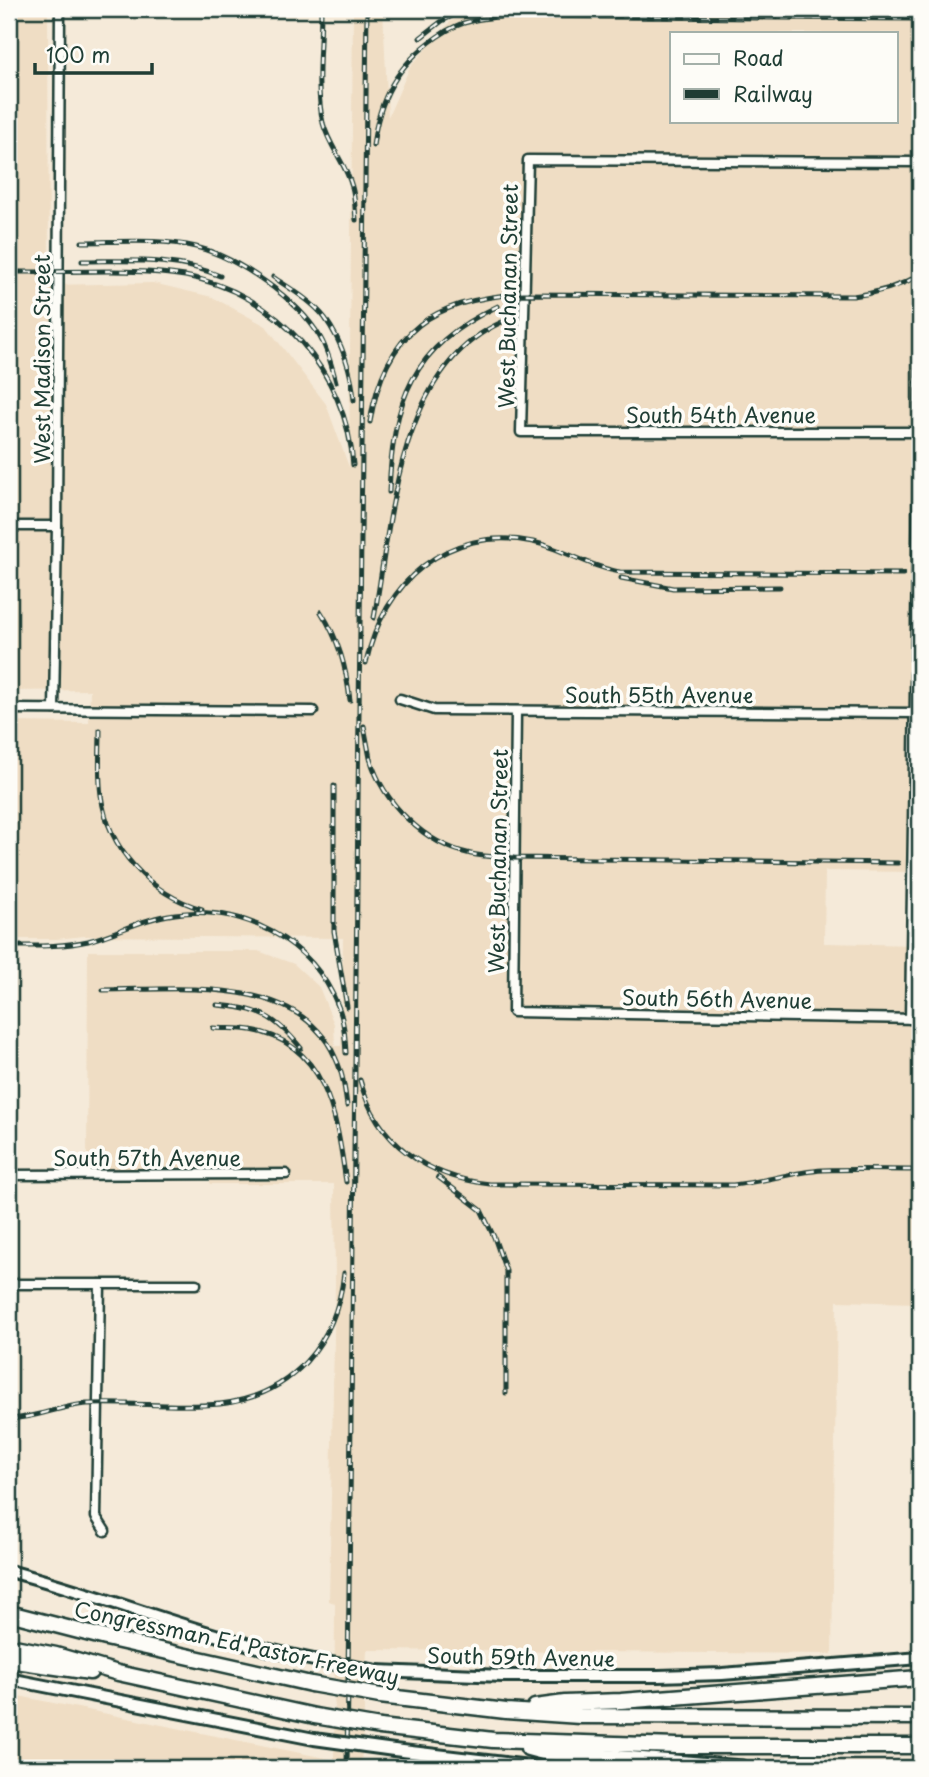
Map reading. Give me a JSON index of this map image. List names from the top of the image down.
{
  "streets": {
    "highway": ["Congressman Ed Pastor Freeway"],
    "main road": ["South 59th Avenue"],
    "street": [
      "West Buchanan Street",
      "West Madison Street",
      "South 54th Avenue",
      "South 55th Avenue",
      "South 56th Avenue",
      "South 57th Avenue"
    ]
  },
  "crossings": [
    ["West Buchanan Street", "South 54th Avenue"],
    ["West Buchanan Street", "South 55th Avenue"],
    ["West Buchanan Street", "South 56th Avenue"]
  ],
  "legend": ["Road", "Railway"],
  "scale_bar": "100 m"
}
